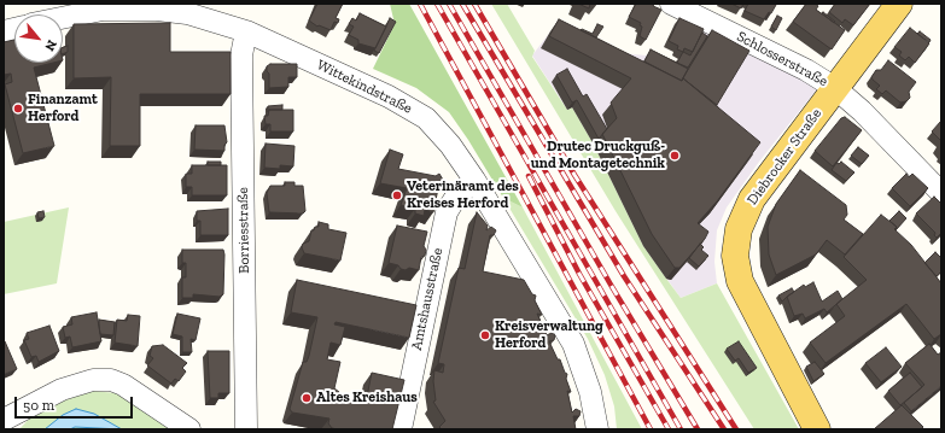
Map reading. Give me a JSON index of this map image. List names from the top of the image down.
{
  "streets": {
    "main road": ["Diebrocker Straße"],
    "street": [
      "Schlosserstraße",
      "Wittekindstraße",
      "Borriesstraße",
      "Amtshausstraße"
    ]
  },
  "crossings": [
    ["Schlosserstraße", "Diebrocker Straße"],
    ["Wittekindstraße", "Borriesstraße"],
    ["Wittekindstraße", "Amtshausstraße"]
  ],
  "places": [
    "Finanzamt Herford",
    "Drutec Druckguß- und Montagetechnik",
    "Veterinäramt des Kreises Herford",
    "Kreisverwaltung Herford",
    "Altes Kreishaus"
  ],
  "scale_bar": "50 m",
  "north": "bottom right"
}
